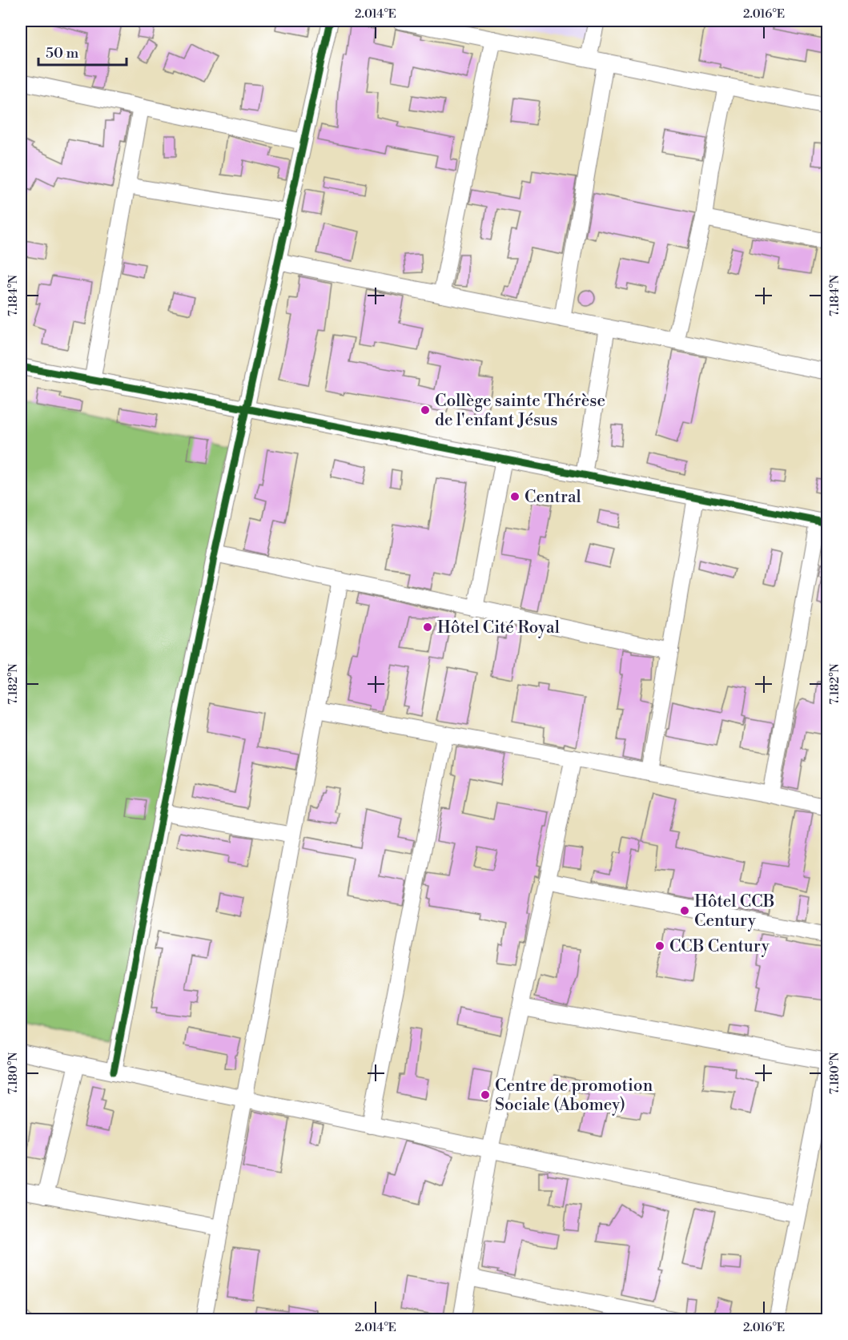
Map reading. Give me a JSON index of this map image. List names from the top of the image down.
{
  "places": [
    "Collège sainte Thérèse de l'enfant Jésus",
    "Central",
    "Hôtel Cité Royal",
    "Hôtel CCB Century",
    "CCB Century",
    "Centre de promotion Sociale (Abomey)"
  ],
  "scale_bar": "50 m",
  "coordinates": [
    "2.014°E",
    "2.016°E",
    "7.184°N",
    "7.182°N",
    "7.180°N"
  ]
}
